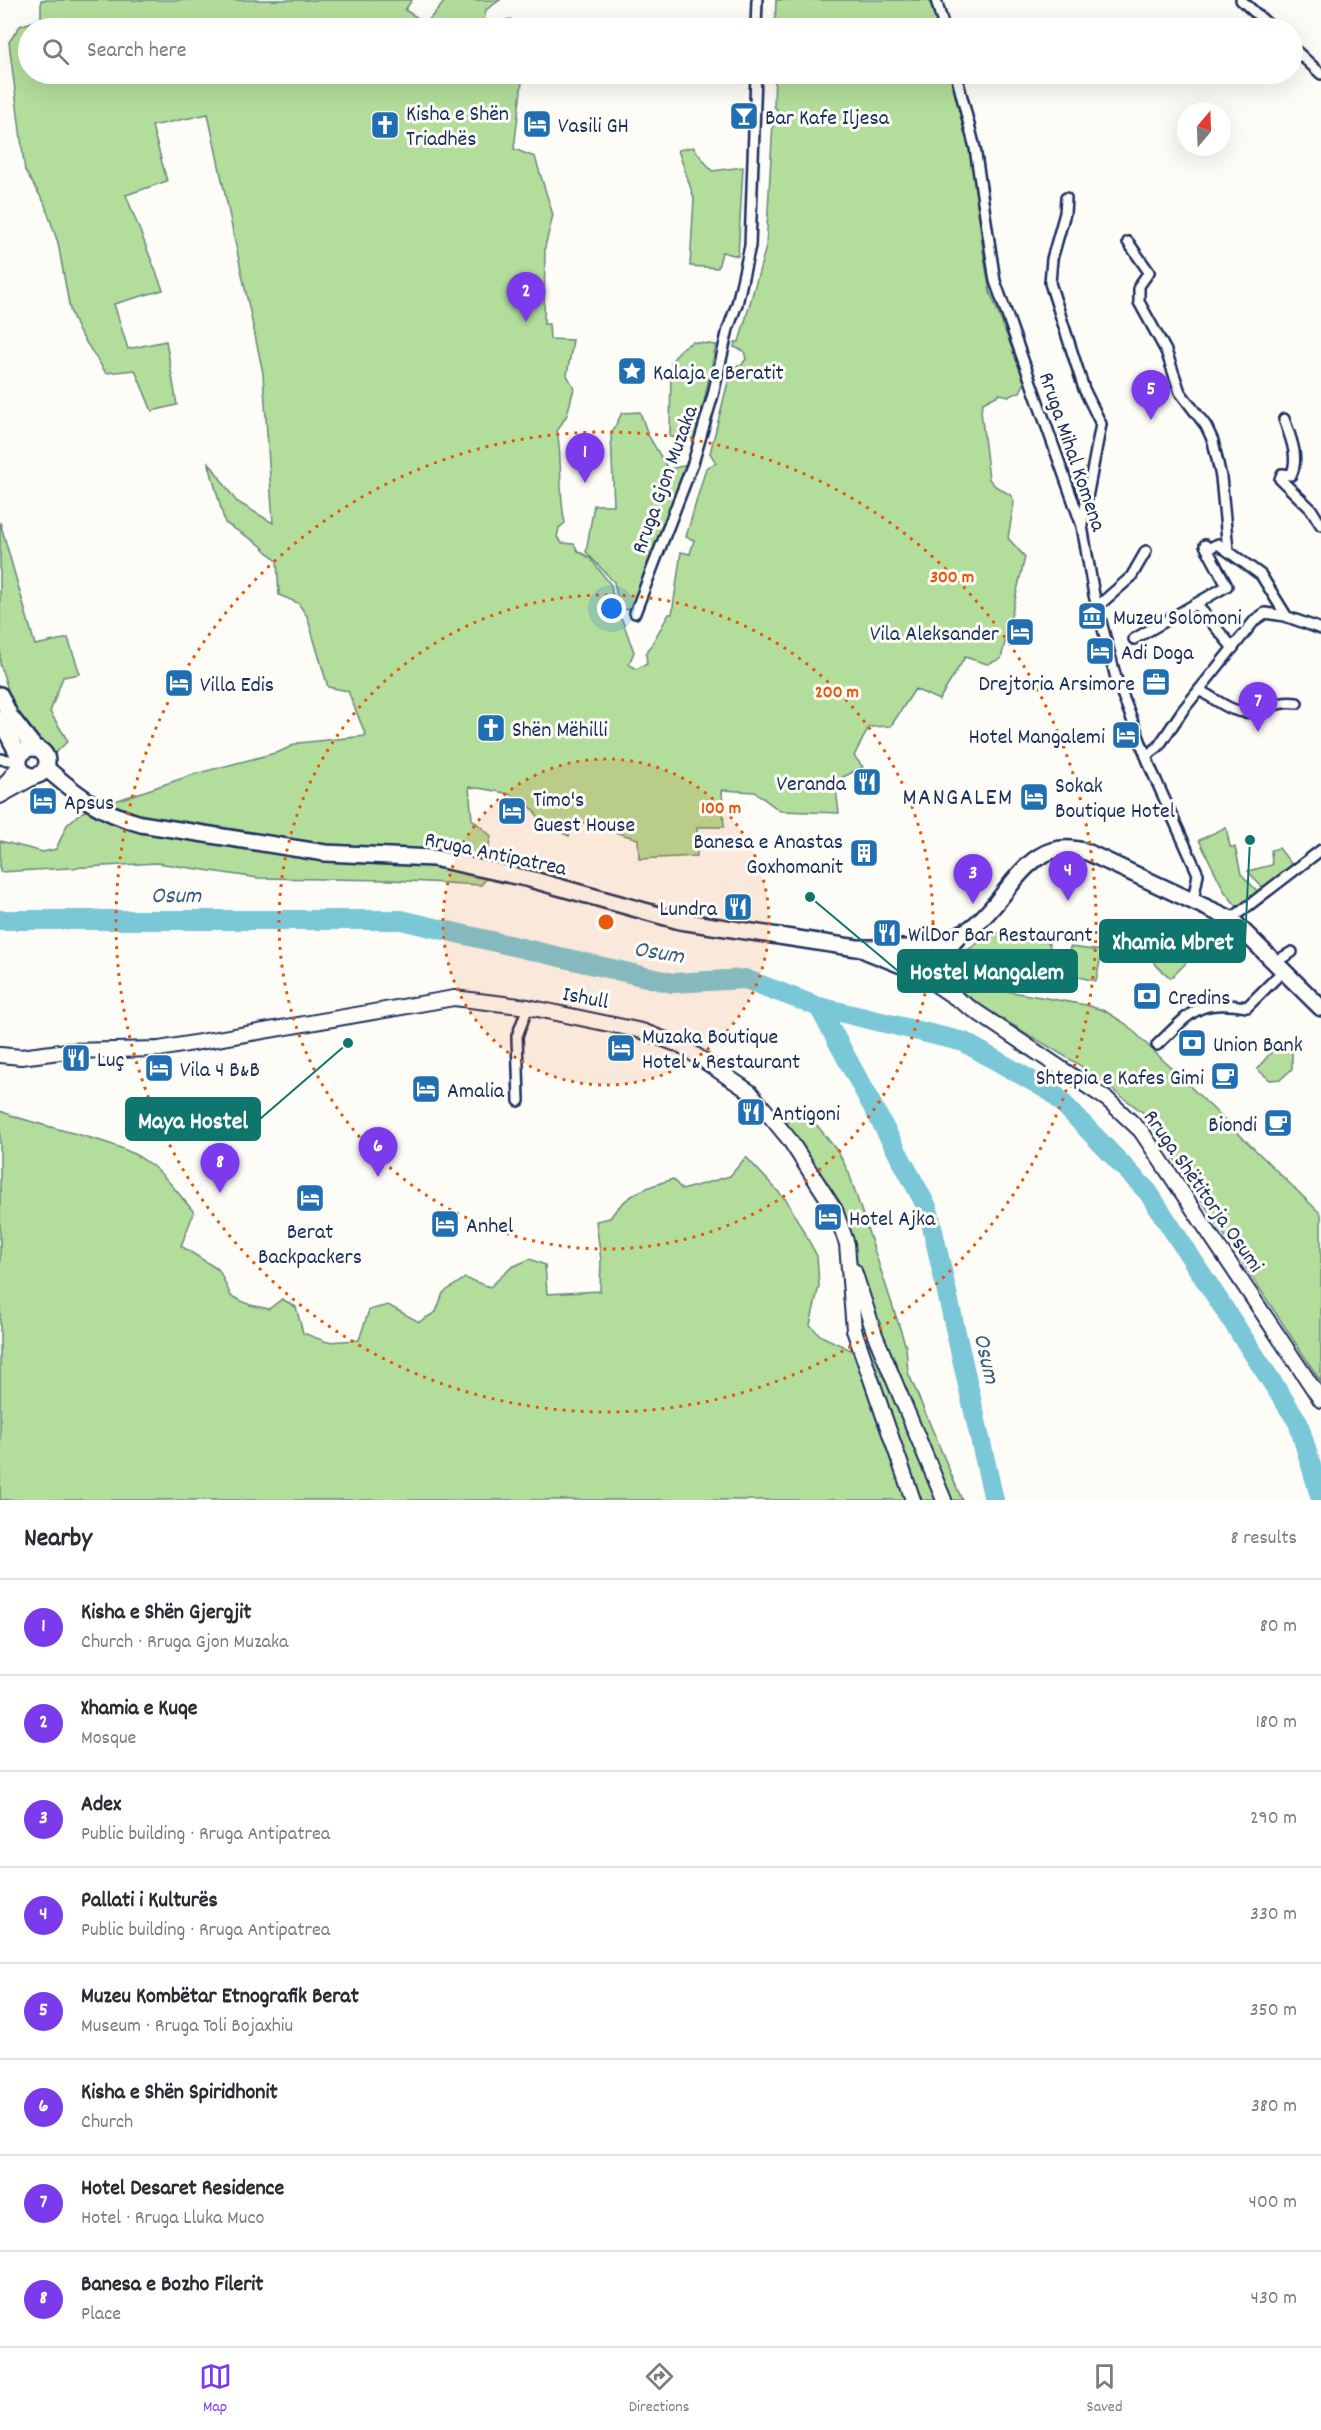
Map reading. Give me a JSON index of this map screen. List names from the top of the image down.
{
  "streets": {
    "main road": ["Rruga Antipatrea", "Rruga Shëtitorja Osumi"],
    "street": ["Rruga Mihal Komena", "Rruga Gjon Muzaka", "Ishull"]
  },
  "crossings": [
    ["Rruga Mihal Komena", "Rruga Antipatrea"],
    ["Rruga Antipatrea", "Rruga Shëtitorja Osumi"]
  ],
  "districts": ["MANGALEM"],
  "water": ["Osum"],
  "places": {
    "bar": ["Bar Kafe Iljesa"],
    "hotel": [
      "Vasili GH",
      "Vila Aleksander",
      "Adi Doga",
      "Villa Edis",
      "Hotel Mangalemi",
      "Sokak Boutique Hotel",
      "Apsus",
      "Timo's Guest House",
      "Muzaka Boutique Hotel & Restaurant",
      "Vila 4 B&B",
      "Amalia",
      "Berat Backpackers",
      "Hotel Ajka",
      "Anhel"
    ],
    "church": ["Kisha e Shën Triadhës", "Shën Mëhilli"],
    "place": ["Kalaja e Beratit"],
    "museum": ["Muzeu Solomoni"],
    "office": ["Drejtoria Arsimore"],
    "restaurant": [
      "Veranda",
      "Lundra",
      "WilDor Bar Restaurant",
      "Luç",
      "Antigoni"
    ],
    "other": ["Xhamia Mbret", "Hostel Mangalem", "Maya Hostel"],
    "building": ["Banesa e Anastas Goxhomanit"],
    "bank": ["Credins", "Union Bank"],
    "cafe": ["Shtepia e Kafes Gimi", "Biondi"]
  },
  "north": "top",
  "page": {
    "search": "Search here",
    "pins": [
      "2",
      "5",
      "1",
      "7",
      "4",
      "3",
      "6",
      "8"
    ],
    "heading": ["Nearby", "8 results"],
    "list": [
      {
        "mark": "1",
        "name": "Kisha e Shën Gjergjit",
        "note": "Church · Rruga Gjon Muzaka",
        "value": "80 m"
      },
      {
        "mark": "2",
        "name": "Xhamia e Kuqe",
        "note": "Mosque",
        "value": "180 m"
      },
      {
        "mark": "3",
        "name": "Adex",
        "note": "Public building · Rruga Antipatrea",
        "value": "290 m"
      },
      {
        "mark": "4",
        "name": "Pallati i Kulturës",
        "note": "Public building · Rruga Antipatrea",
        "value": "330 m"
      },
      {
        "mark": "5",
        "name": "Muzeu Kombëtar Etnografik Berat",
        "note": "Museum · Rruga Toli Bojaxhiu",
        "value": "350 m"
      },
      {
        "mark": "6",
        "name": "Kisha e Shën Spiridhonit",
        "note": "Church",
        "value": "380 m"
      },
      {
        "mark": "7",
        "name": "Hotel Desaret Residence",
        "note": "Hotel · Rruga Lluka Muco",
        "value": "400 m"
      },
      {
        "mark": "8",
        "name": "Banesa e Bozho Filerit",
        "note": "Place",
        "value": "430 m"
      }
    ],
    "nav": ["Map", "Directions", "Saved"]
  },
  "rings": ["300 m", "200 m", "100 m"]
}
